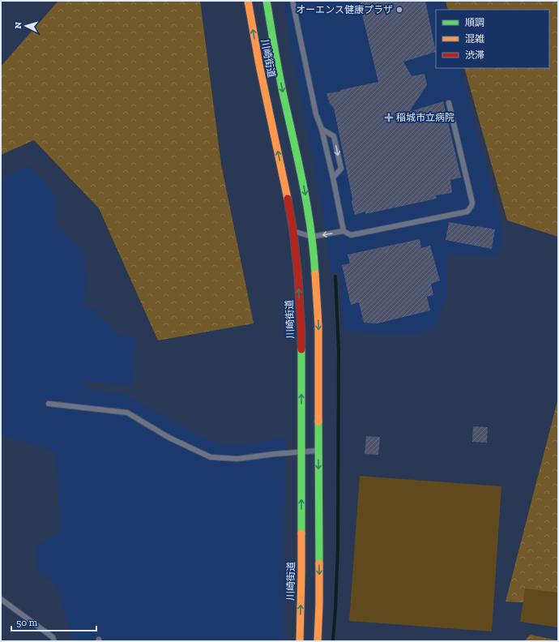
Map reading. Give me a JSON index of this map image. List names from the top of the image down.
{
  "streets": {
    "main road": ["川崎街道"]
  },
  "places": {
    "other": ["オーエンス健康プラザ"],
    "health": ["稲城市立病院"]
  },
  "legend": ["順調", "混雑", "渋滞"],
  "scale_bar": "50 m",
  "north": "left"
}
